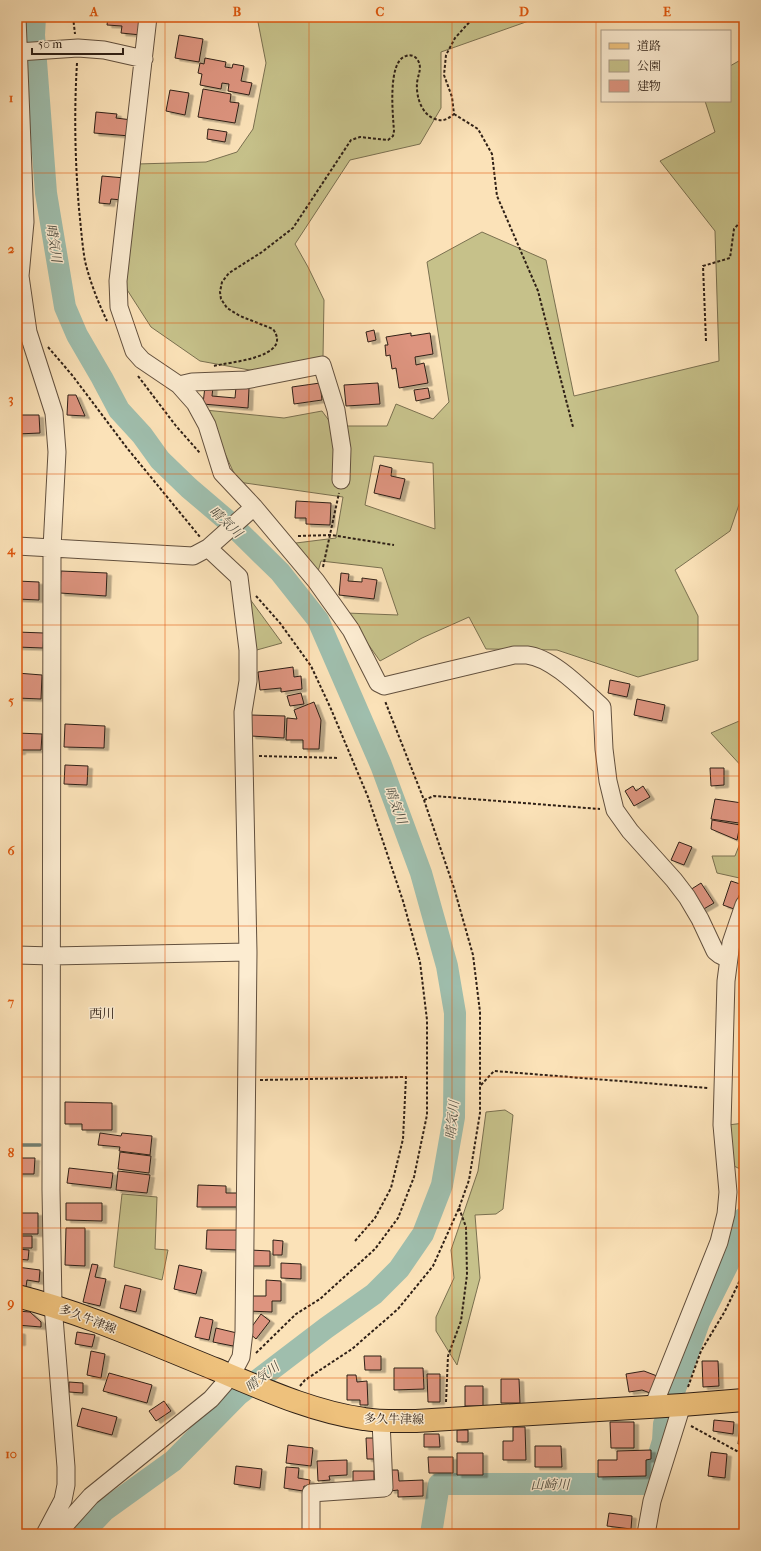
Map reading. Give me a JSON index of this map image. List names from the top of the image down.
{
  "streets": {
    "main road": ["多久牛津線"]
  },
  "districts": ["西川"],
  "water": ["晴気川", "山崎川"],
  "legend": ["道路", "公園", "建物"],
  "scale_bar": "50 m",
  "grid": {
    "columns": [
      "A",
      "B",
      "C",
      "D",
      "E"
    ],
    "rows": [
      "1",
      "2",
      "3",
      "4",
      "5",
      "6",
      "7",
      "8",
      "9",
      "10"
    ]
  }
}
